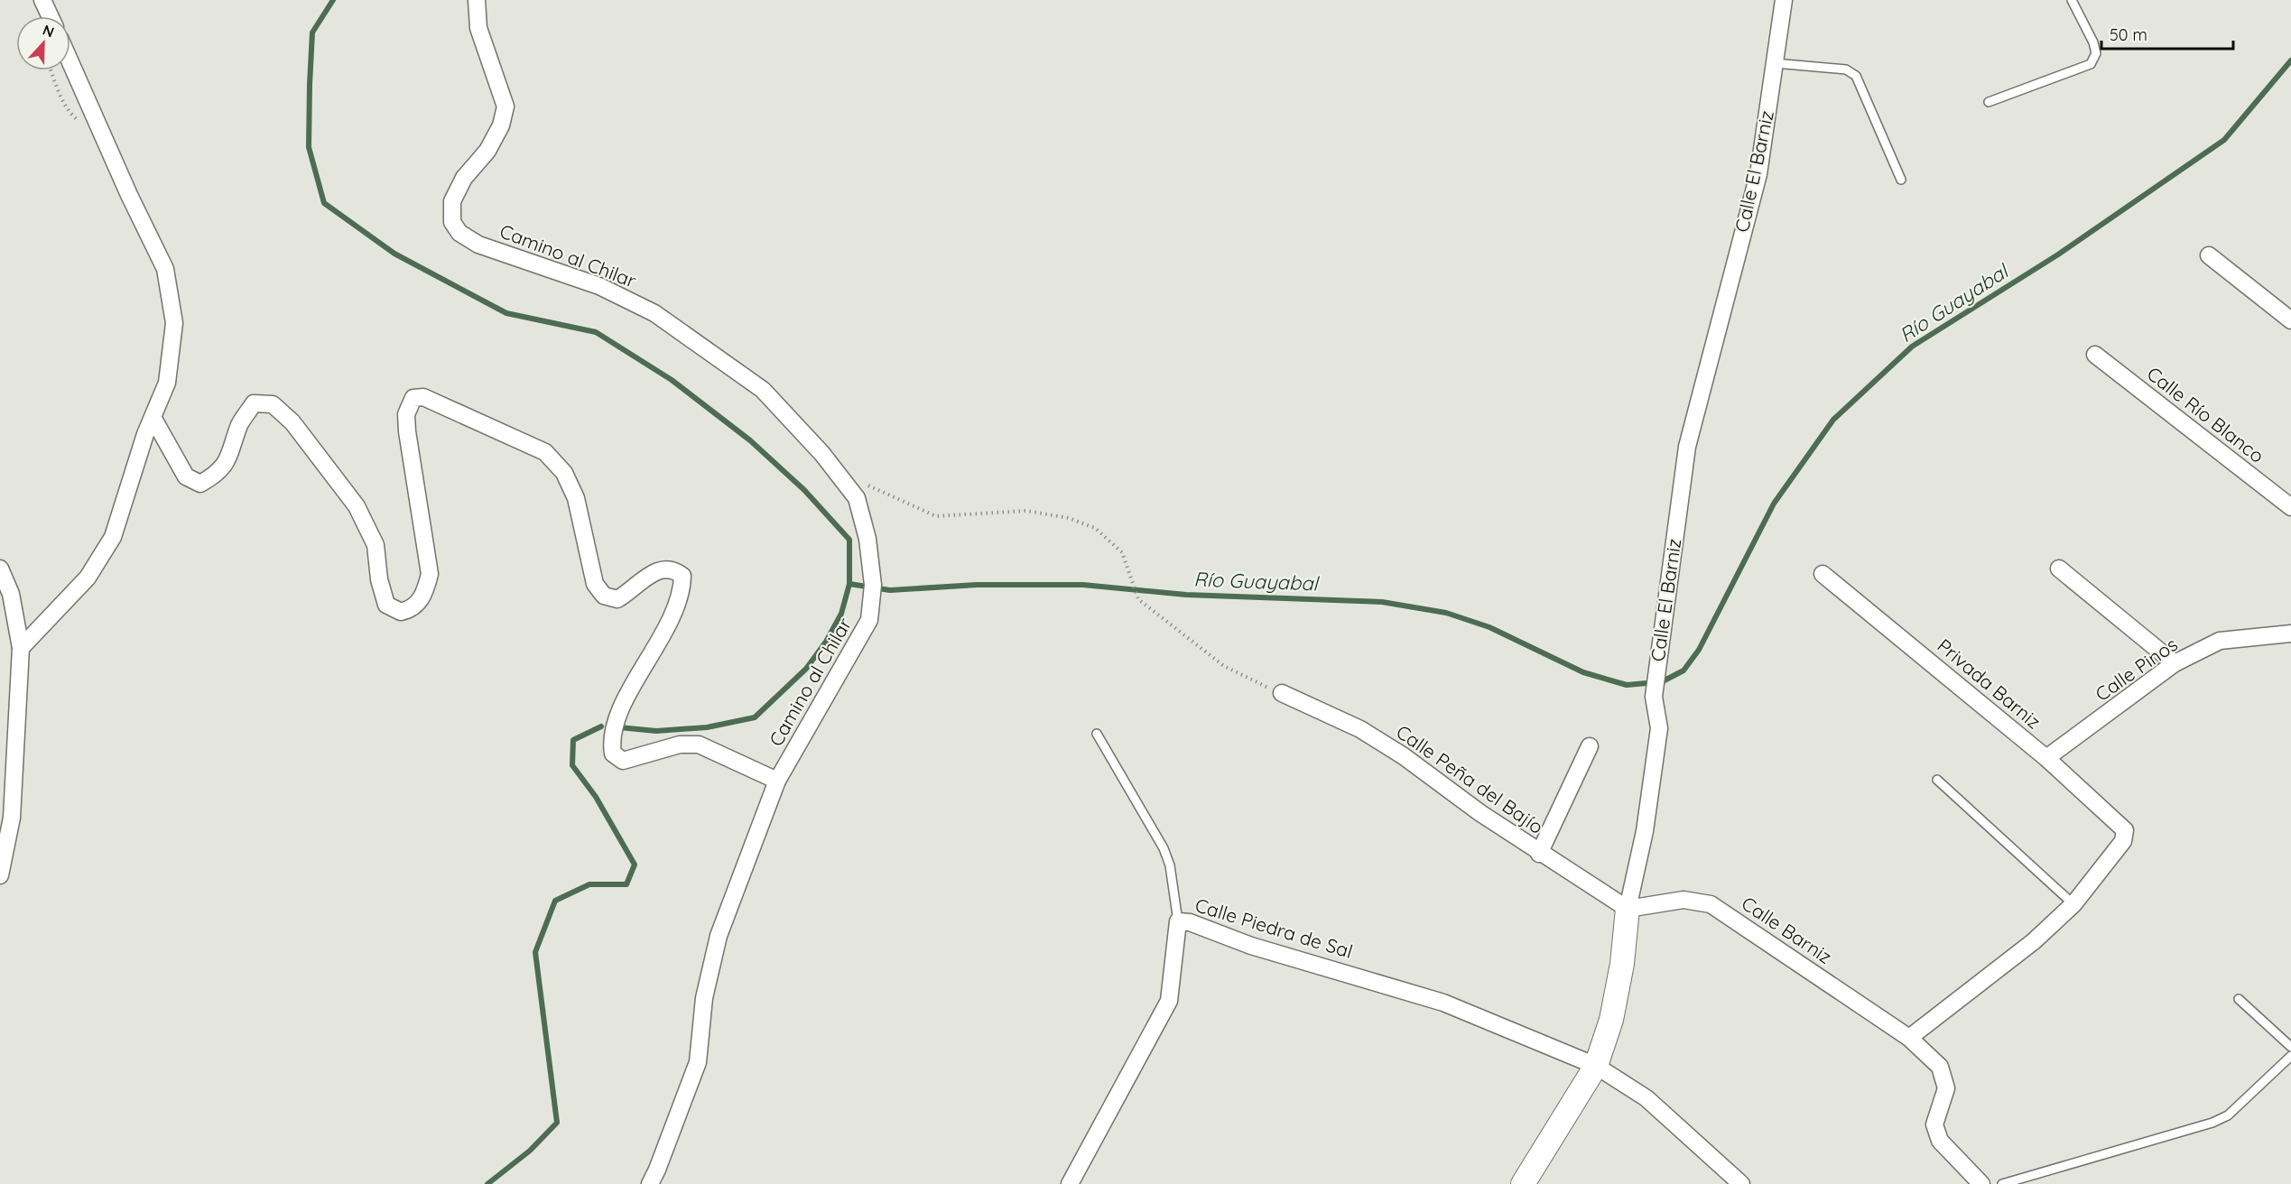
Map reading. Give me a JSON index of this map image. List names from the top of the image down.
{
  "streets": {
    "street": [
      "Calle El Barniz",
      "Camino al Chilar",
      "Calle Río Blanco",
      "Calle Pinos",
      "Privada Barniz",
      "Calle Peña del Bajío",
      "Calle Piedra de Sal",
      "Calle Barniz"
    ]
  },
  "crossings": [
    ["Calle El Barniz", "Calle Peña del Bajío"],
    ["Calle El Barniz", "Calle Piedra de Sal"],
    ["Calle El Barniz", "Calle Barniz"],
    ["Calle Pinos", "Privada Barniz"],
    ["Calle Peña del Bajío", "Calle Barniz"]
  ],
  "water": ["Río Guayabal"],
  "scale_bar": "50 m",
  "north": "top"
}
